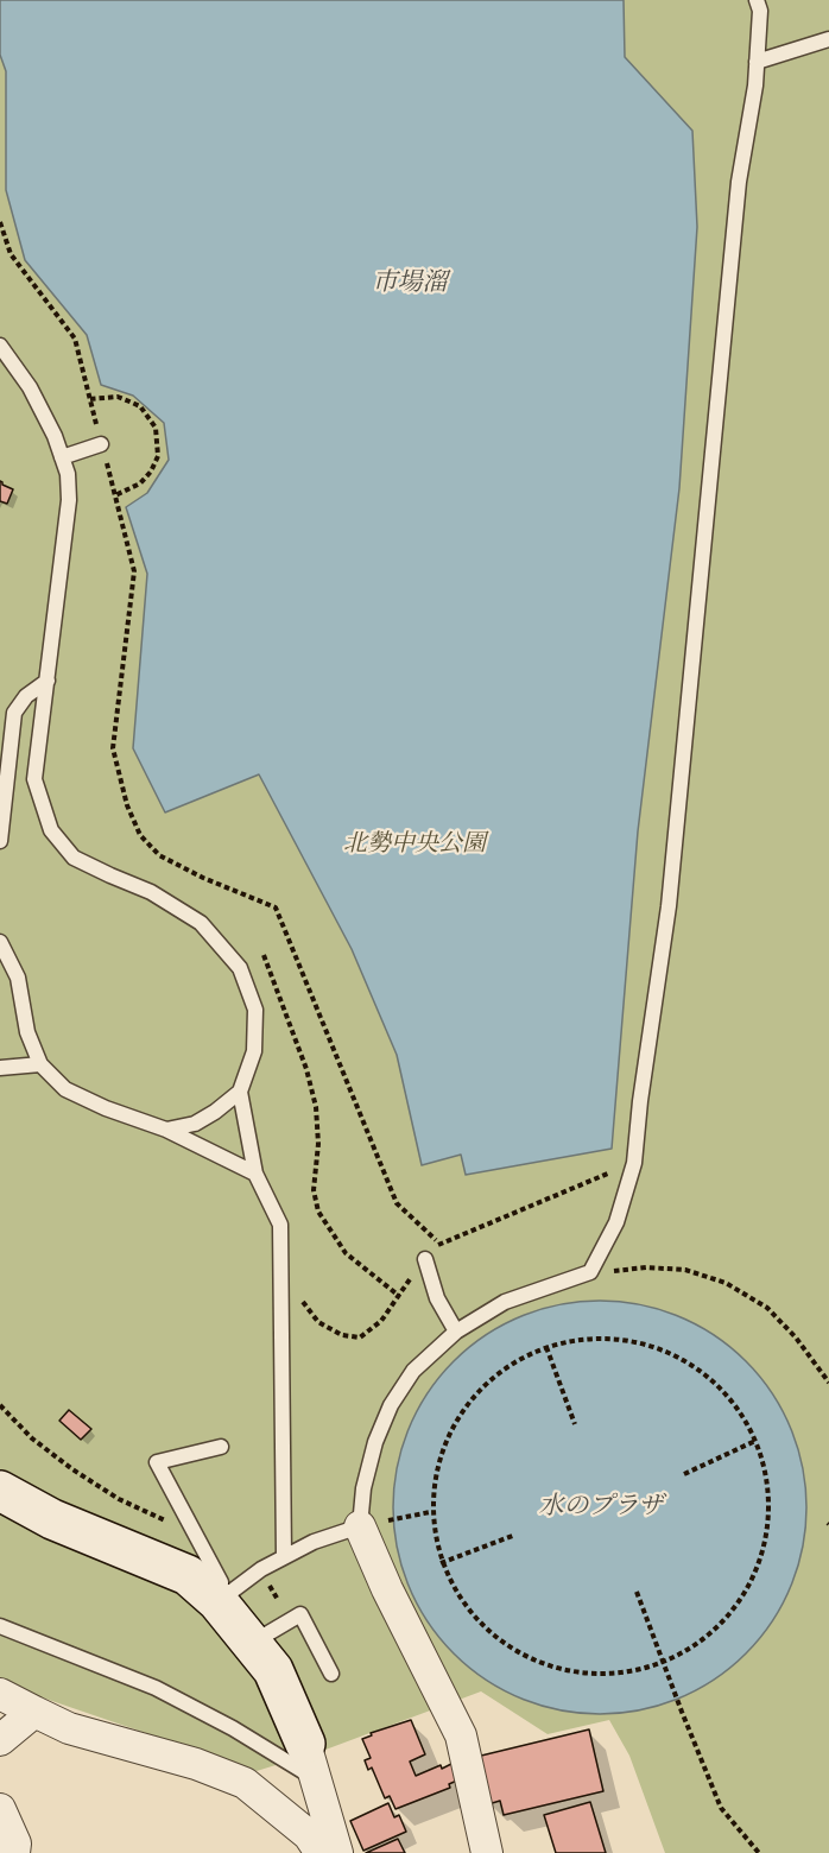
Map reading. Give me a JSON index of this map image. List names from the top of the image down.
{
  "water": ["市場溜", "水のプラザ"],
  "parks": ["北勢中央公園"]
}
